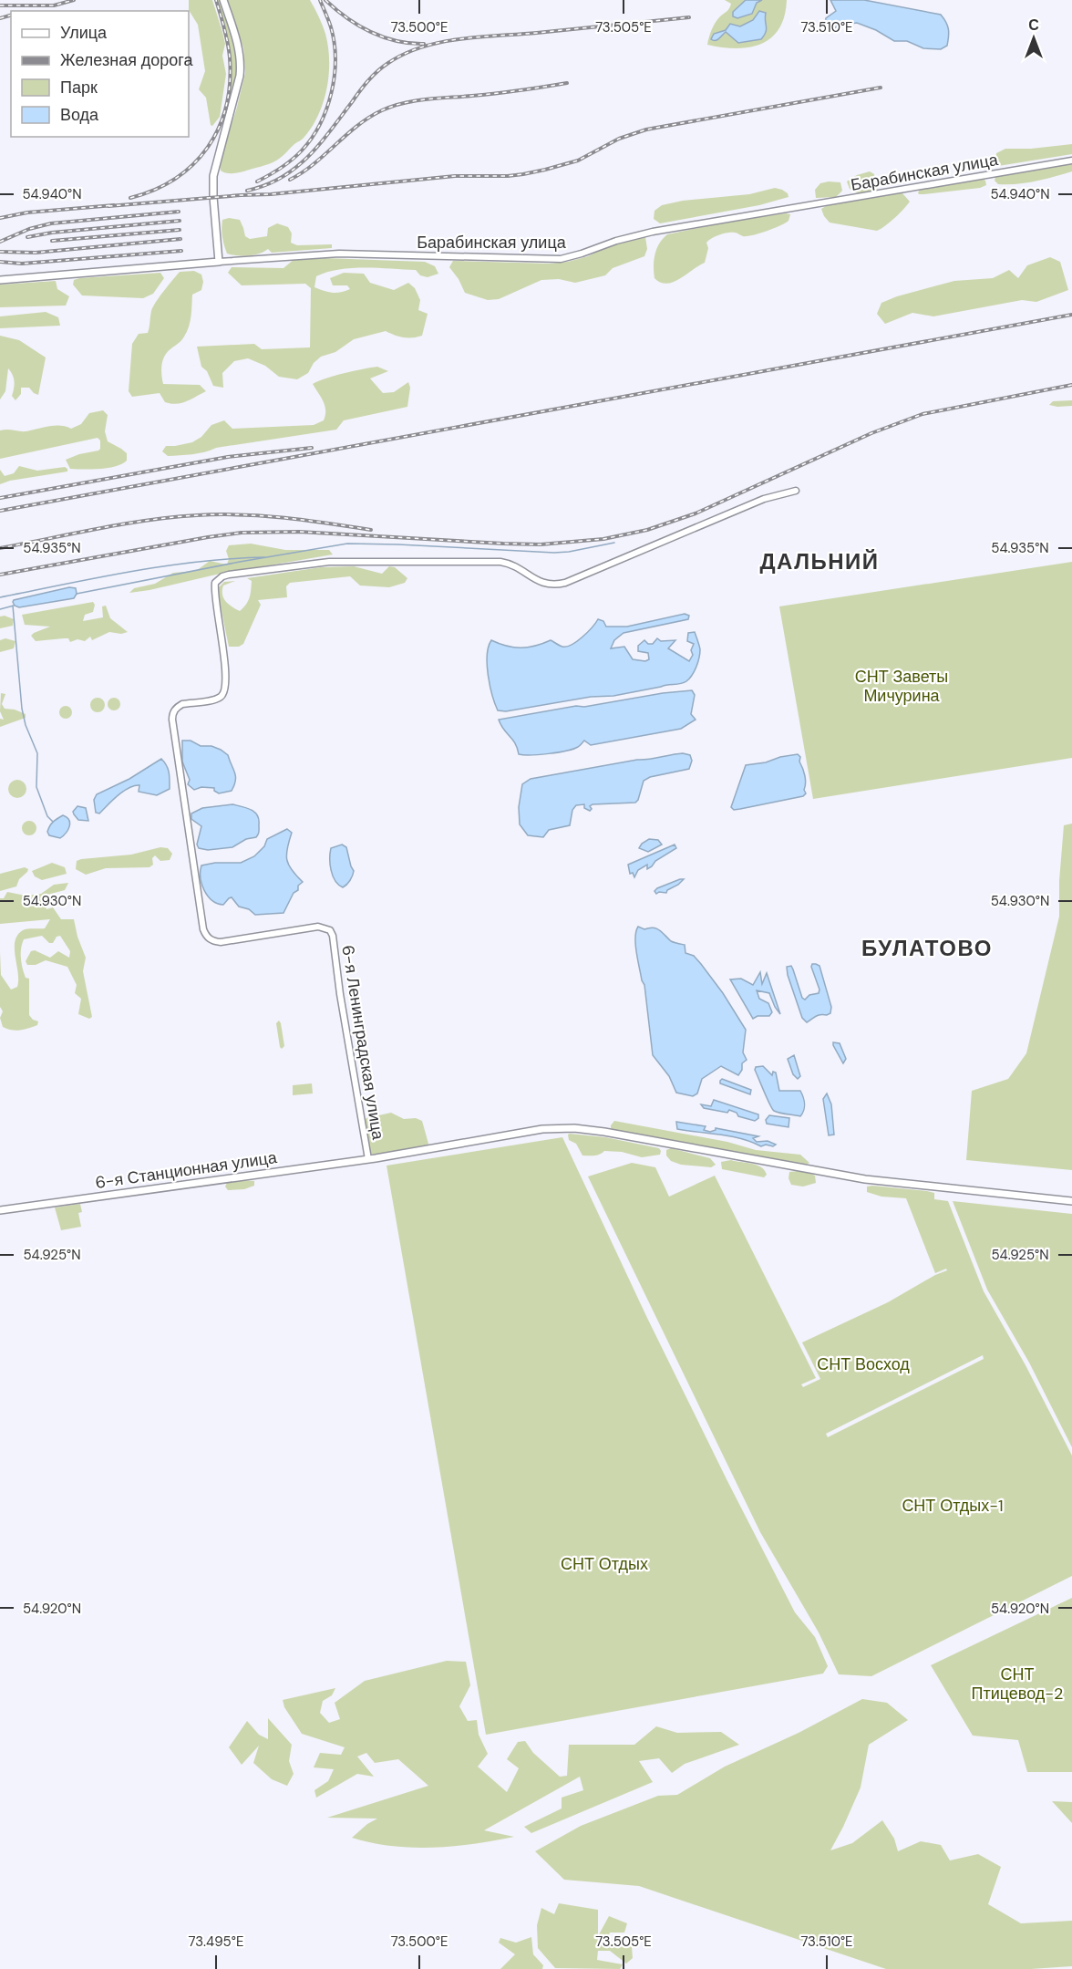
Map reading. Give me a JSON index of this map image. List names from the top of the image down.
{
  "streets": {
    "main road": ["Барабинская улица", "6-я Станционная улица"],
    "street": ["6-я Ленинградская улица"]
  },
  "crossings": [
    ["6-я Ленинградская улица", "6-я Станционная улица"]
  ],
  "districts": ["ДАЛЬНИЙ", "БУЛАТОВО"],
  "parks": [
    "СНТ Заветы Мичурина",
    "СНТ Восход",
    "СНТ Отдых-1",
    "СНТ Отдых",
    "СНТ Птицевод-2"
  ],
  "legend": [
    "Улица",
    "Железная дорога",
    "Парк",
    "Вода"
  ],
  "north": "top",
  "coordinates": [
    "73.500°E",
    "73.505°E",
    "73.510°E",
    "54.940°N",
    "54.935°N",
    "54.930°N",
    "54.925°N",
    "54.920°N",
    "73.495°E"
  ]
}
